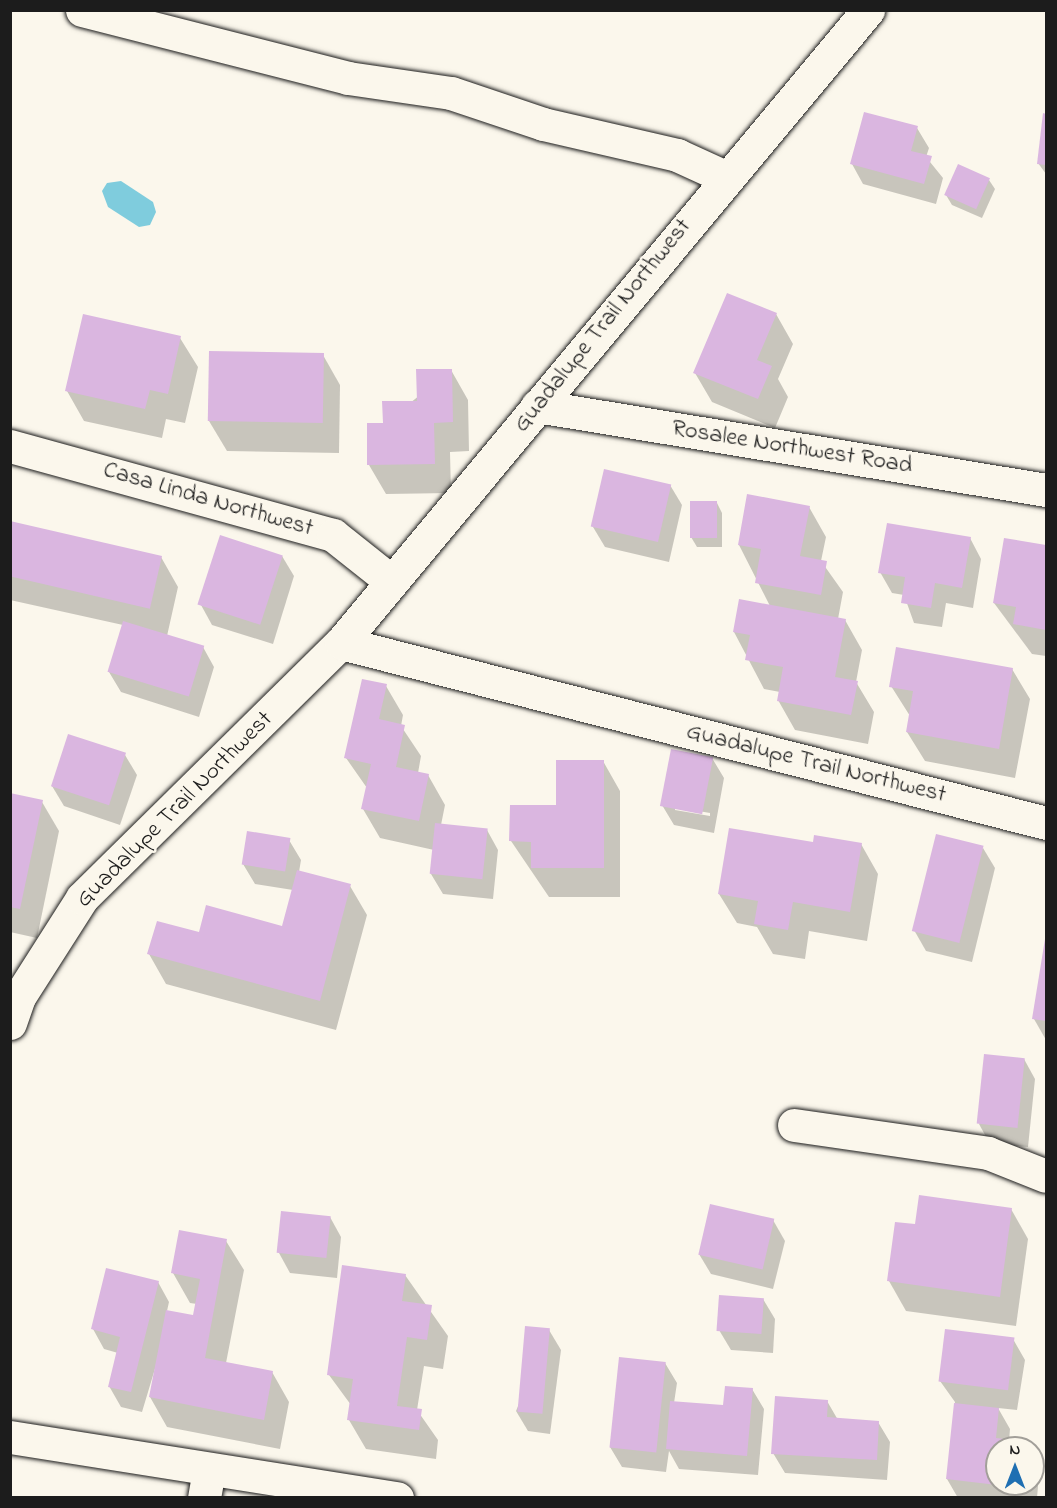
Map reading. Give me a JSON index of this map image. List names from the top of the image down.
{
  "streets": {
    "street": ["Guadalupe Trail Northwest", "Rosalee Northwest Road", "Casa Linda Northwest"]
  },
  "crossings": [
    ["Guadalupe Trail Northwest", "Rosalee Northwest Road"],
    ["Guadalupe Trail Northwest", "Casa Linda Northwest"]
  ],
  "north": "top"
}
